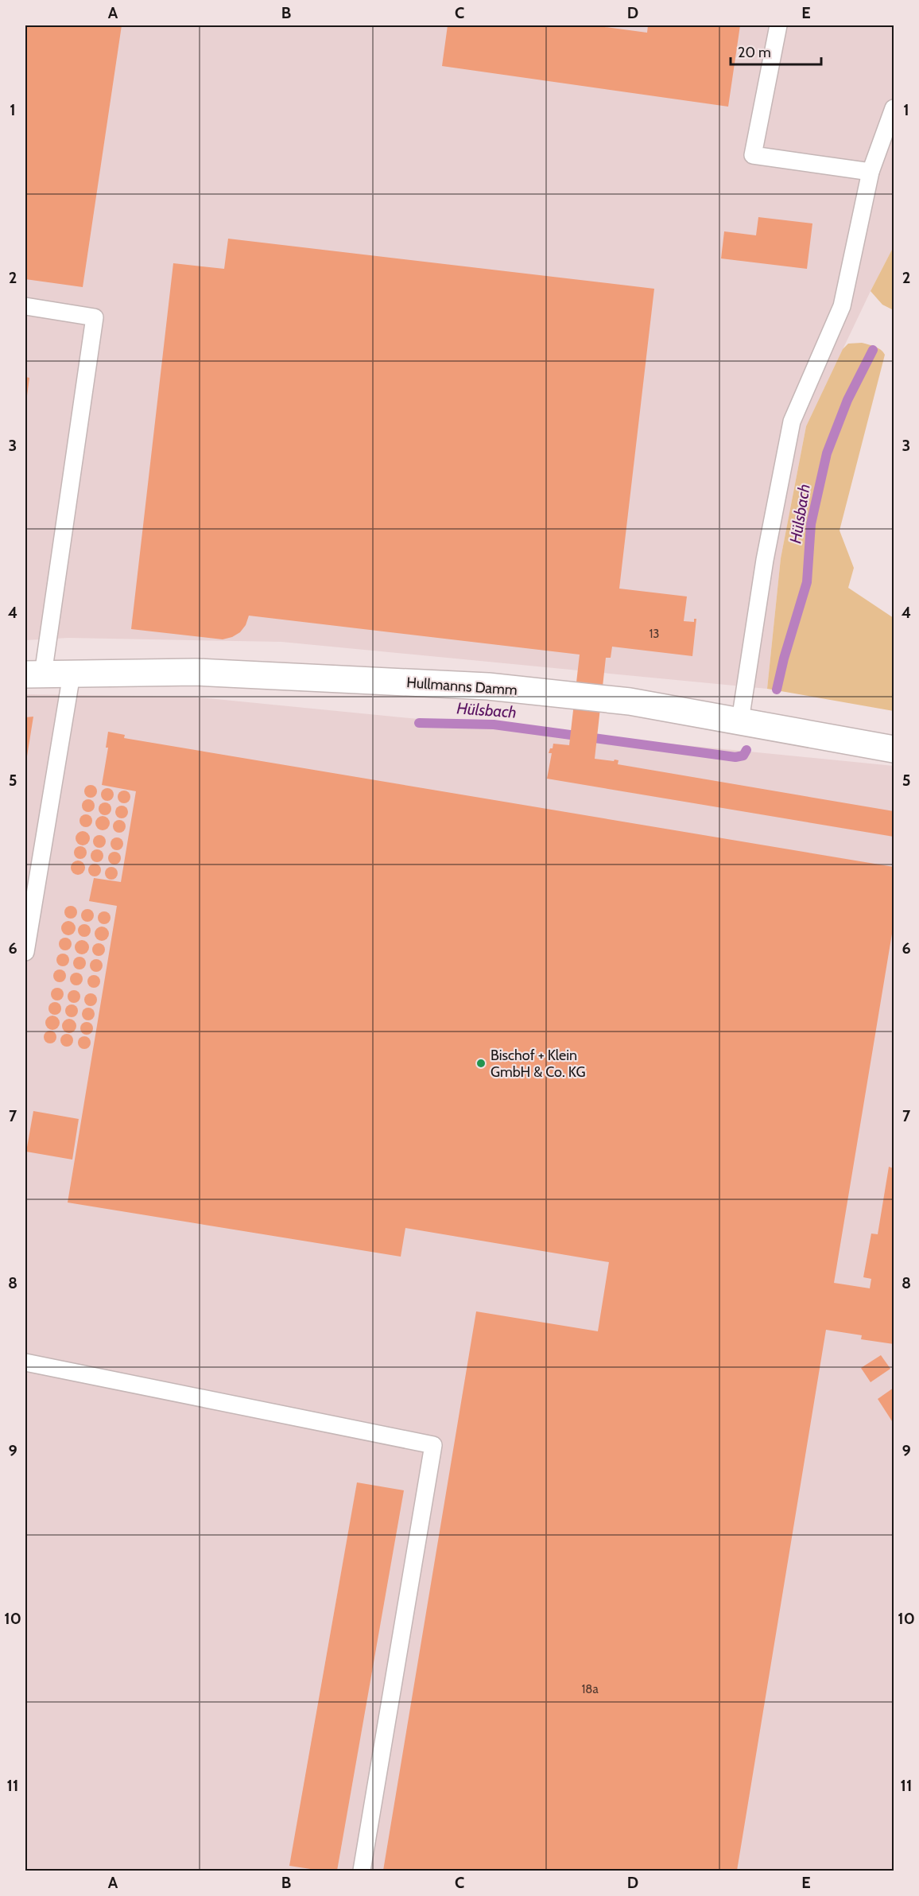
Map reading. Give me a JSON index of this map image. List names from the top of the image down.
{
  "streets": {
    "street": ["Hullmanns Damm"]
  },
  "water": ["Hülsbach"],
  "places": ["Bischof + Klein GmbH & Co. KG"],
  "house_numbers": ["13", "18a"],
  "scale_bar": "20 m",
  "grid": {
    "columns": [
      "A",
      "B",
      "C",
      "D",
      "E"
    ],
    "rows": [
      "1",
      "2",
      "3",
      "4",
      "5",
      "6",
      "7",
      "8",
      "9",
      "10",
      "11"
    ]
  }
}
